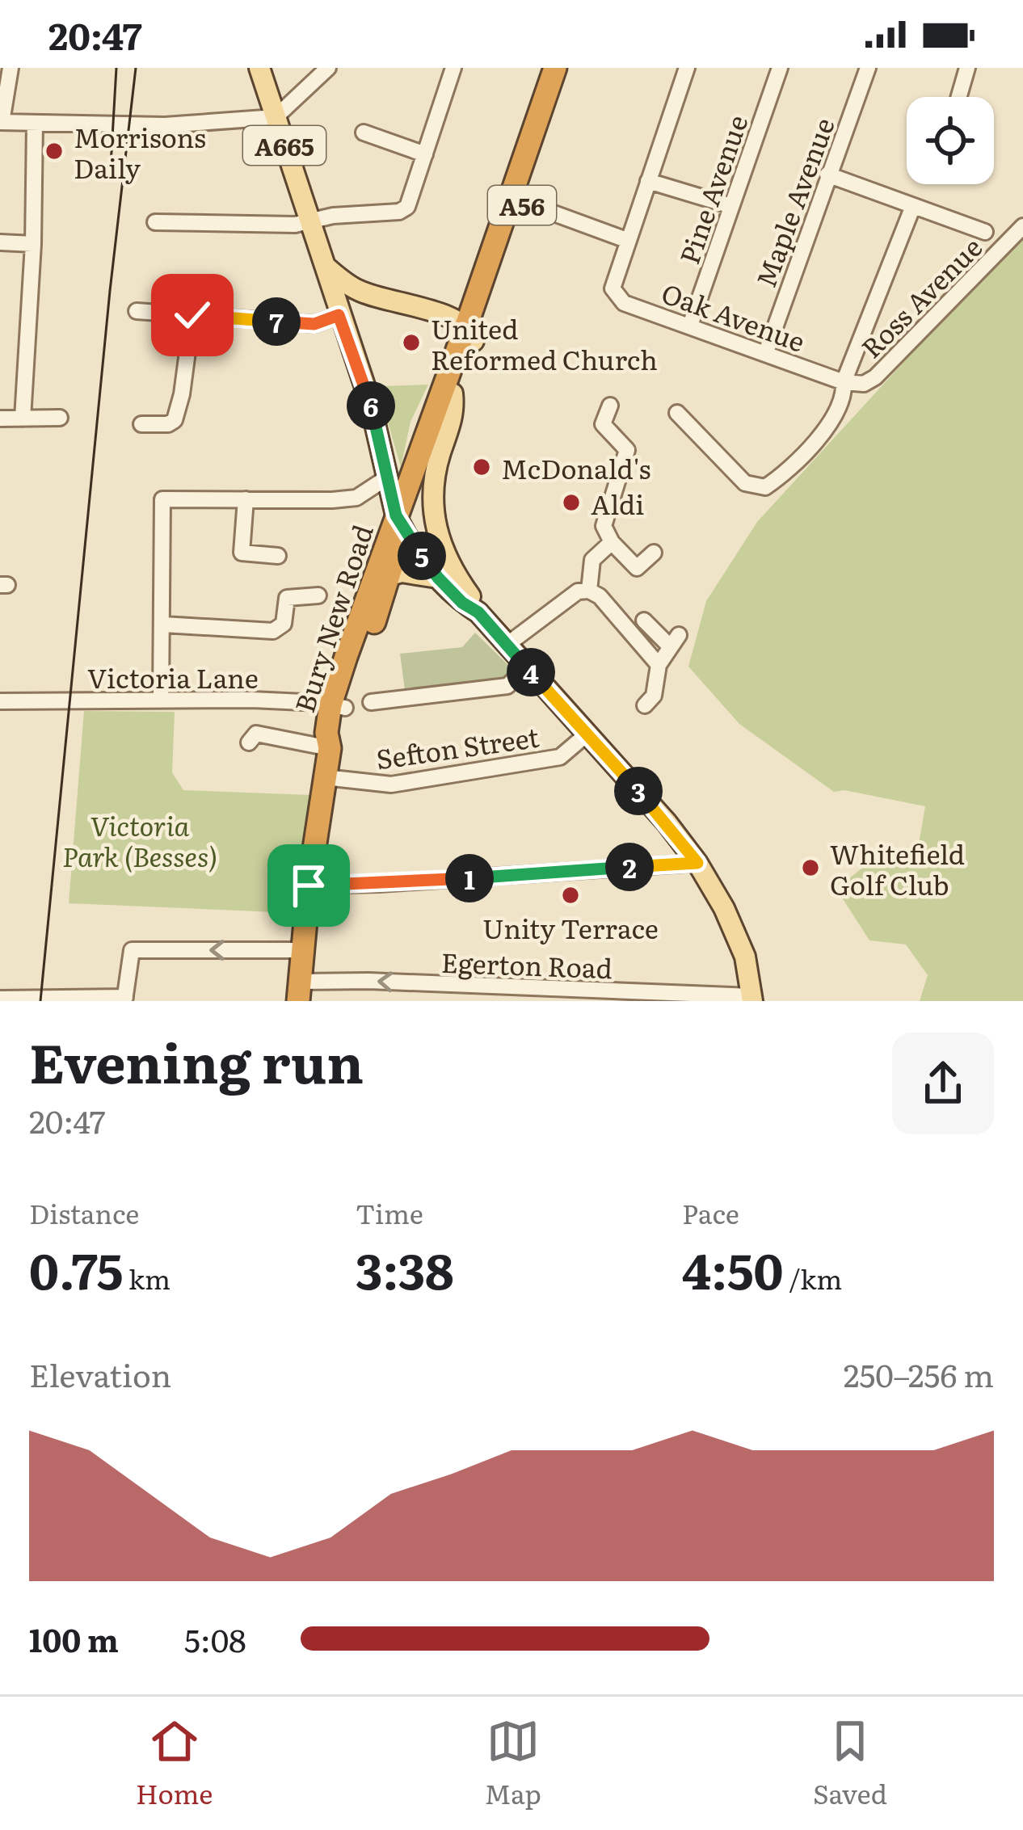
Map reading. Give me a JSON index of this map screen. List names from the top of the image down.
{
  "streets": {
    "highway": ["A56", "Bury New Road"],
    "main road": ["A665"],
    "street": [
      "Pine Avenue",
      "Maple Avenue",
      "Ross Avenue",
      "Oak Avenue",
      "Victoria Lane",
      "Sefton Street",
      "Egerton Road"
    ]
  },
  "crossings": [
    ["A665", "Bury New Road"],
    ["A665", "Sefton Street"],
    ["A665", "Egerton Road"],
    ["Pine Avenue", "Oak Avenue"],
    ["Maple Avenue", "Oak Avenue"],
    ["Ross Avenue", "Oak Avenue"],
    ["Bury New Road", "Victoria Lane"],
    ["Bury New Road", "Sefton Street"],
    ["Bury New Road", "Egerton Road"]
  ],
  "parks": ["Victoria Park (Besses)"],
  "places": [
    "Morrisons Daily",
    "United Reformed Church",
    "McDonald's",
    "Aldi",
    "Whitefield Golf Club",
    "Unity Terrace"
  ],
  "page": {
    "status": "20:47",
    "pins": [
      "7",
      "6",
      "5",
      "4",
      "3",
      "2",
      "1"
    ],
    "heading": ["Evening run", "20:47"],
    "stats": [
      ["Distance", "0.75 km"],
      ["Time", "3:38"],
      ["Pace", "4:50 /km"]
    ],
    "chart": ["Elevation", "250–256 m"],
    "list": [
      {
        "name": "100 m",
        "note": "5:08"
      }
    ],
    "tabs": ["Home", "Map", "Saved"]
  }
}
